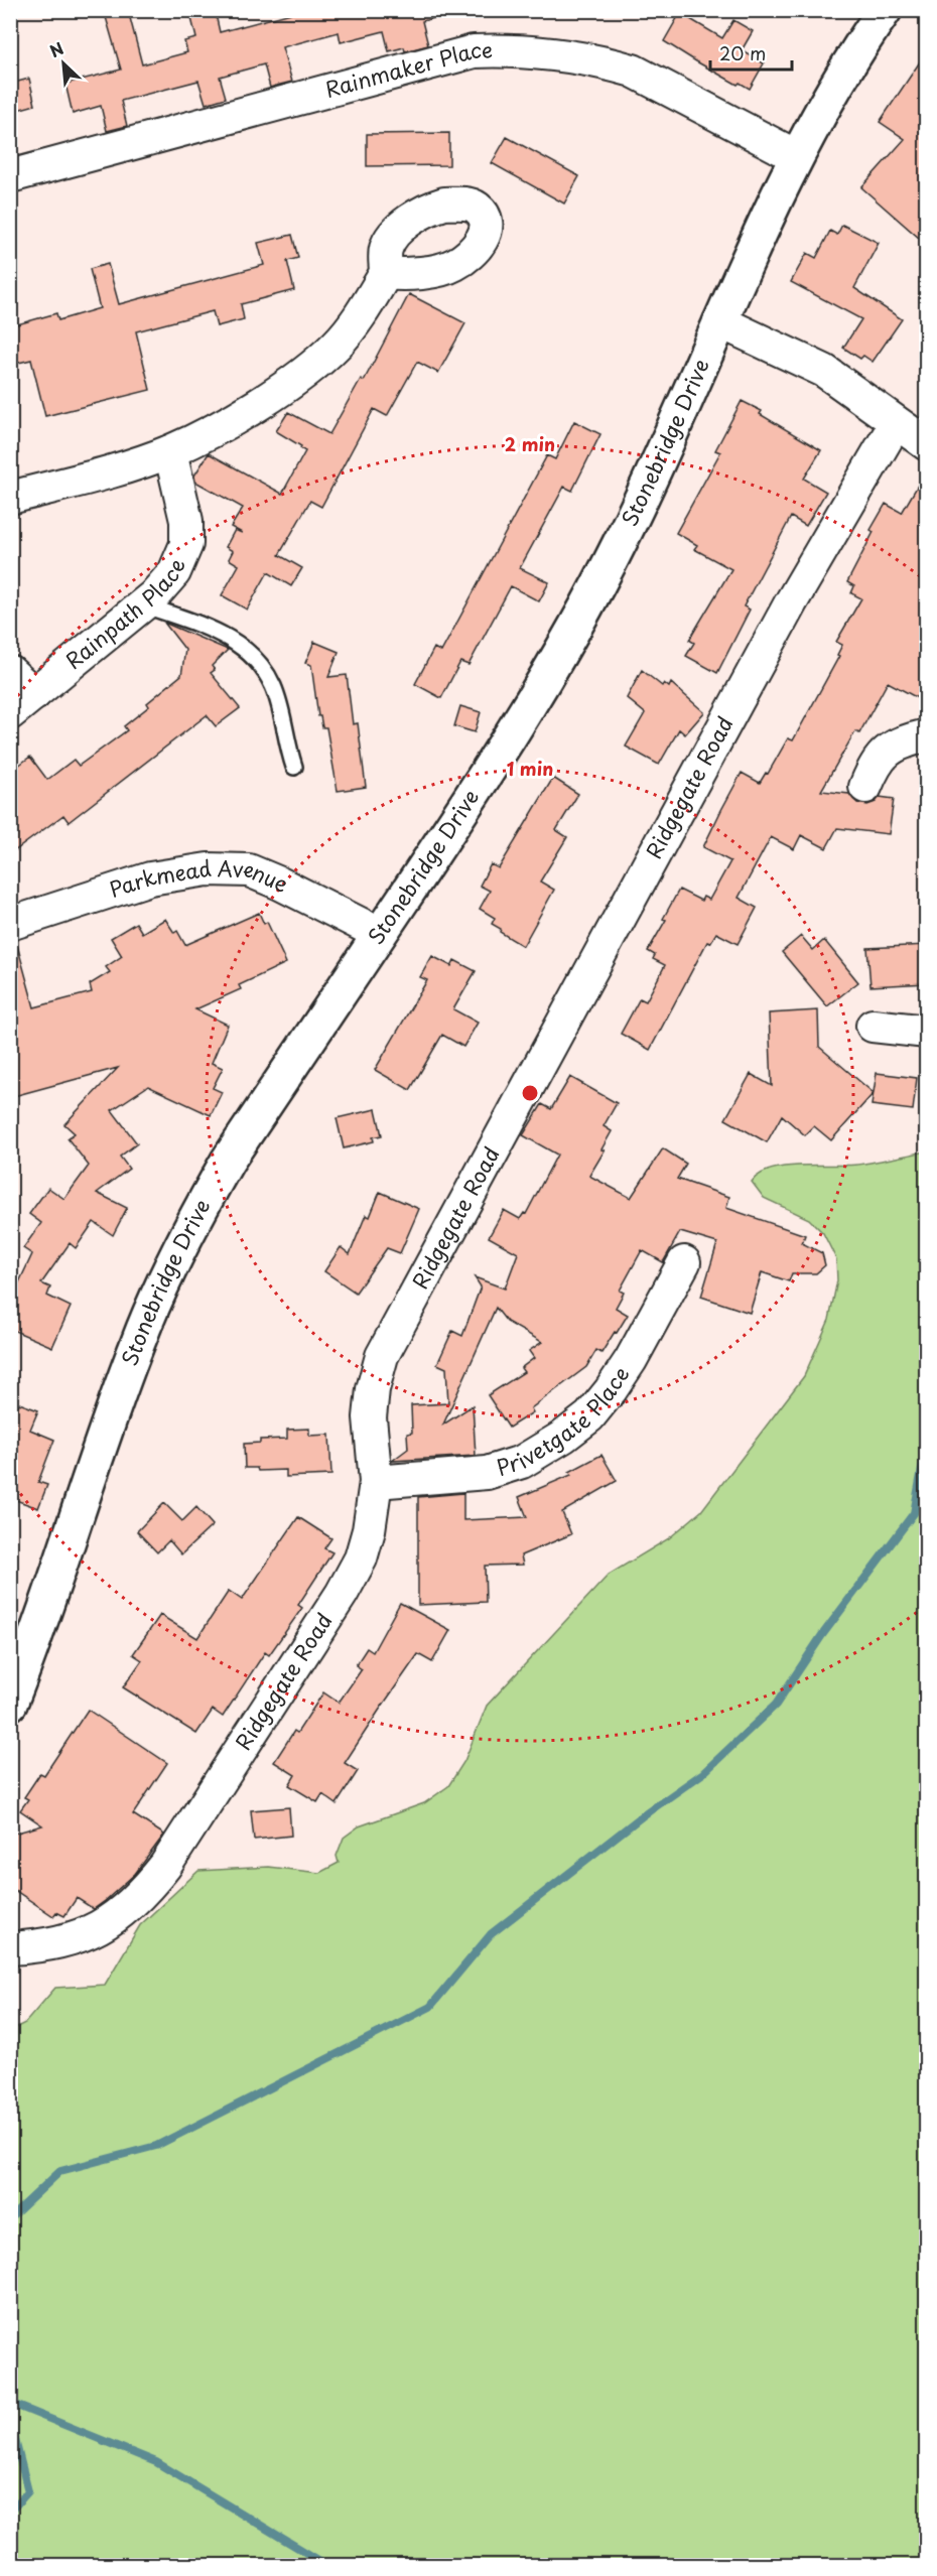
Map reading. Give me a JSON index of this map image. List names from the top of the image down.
{
  "streets": {
    "street": [
      "Rainmaker Place",
      "Stonebridge Drive",
      "Rainpath Place",
      "Ridgegate Road",
      "Parkmead Avenue",
      "Privetgate Place"
    ]
  },
  "crossings": [
    ["Rainmaker Place", "Stonebridge Drive"],
    ["Stonebridge Drive", "Parkmead Avenue"],
    ["Ridgegate Road", "Privetgate Place"]
  ],
  "scale_bar": "20 m",
  "north": "top left",
  "rings": ["2 min", "1 min"]
}
